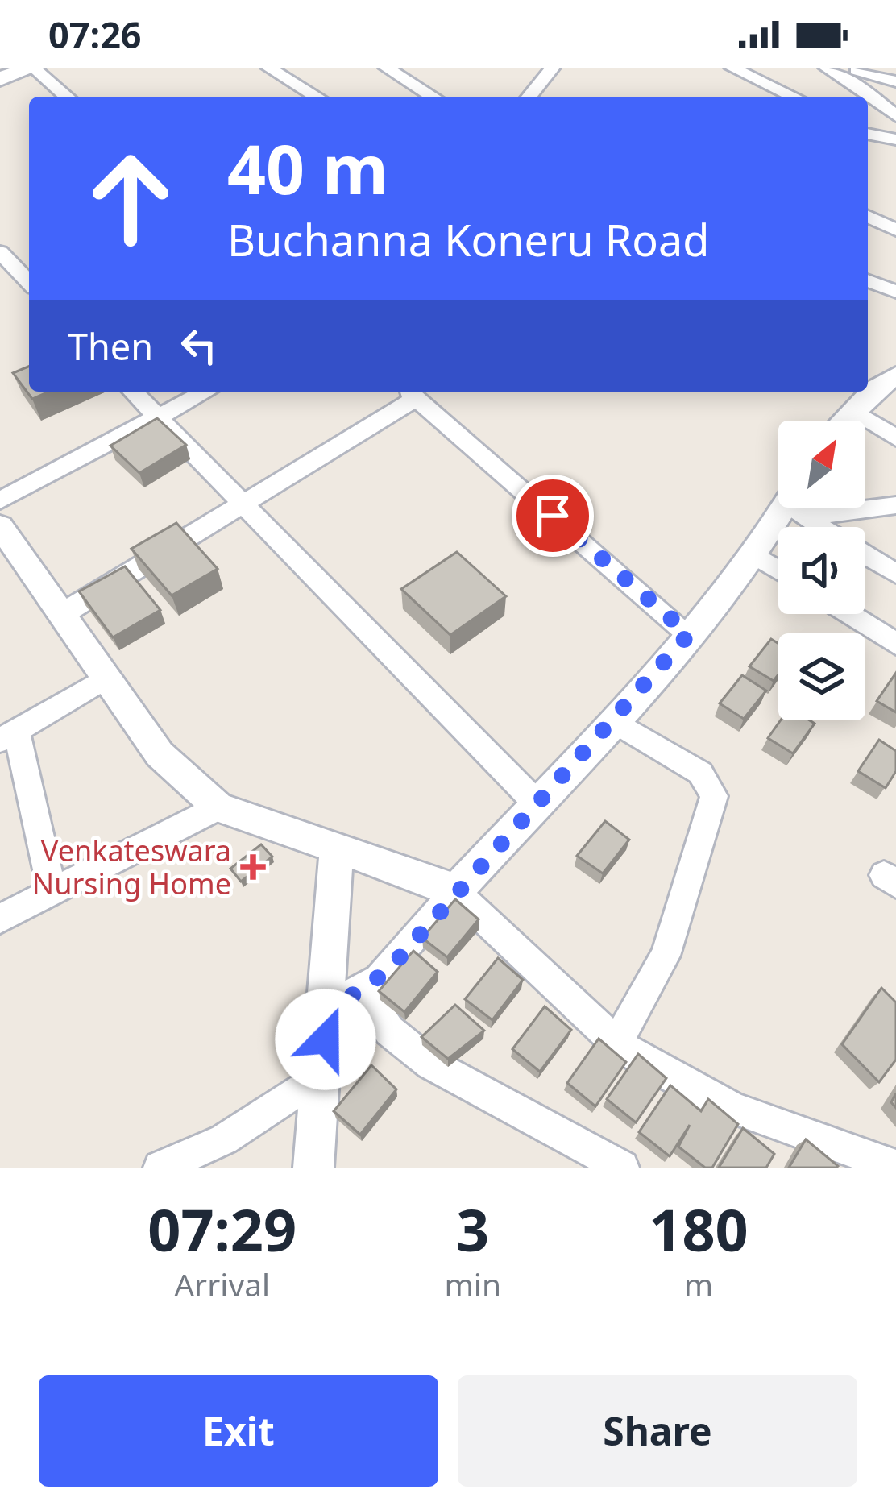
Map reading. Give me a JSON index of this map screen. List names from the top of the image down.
{
  "places": {
    "health": ["Venkateswara Nursing Home"]
  },
  "north": "top right",
  "page": {
    "status": "07:26",
    "turn": ["40 m", "Buchanna Koneru Road"],
    "then": "Then",
    "eta": [
      "07:29",
      "Arrival",
      "3",
      "min",
      "180",
      "m"
    ],
    "buttons": ["Exit", "Share"]
  }
}
